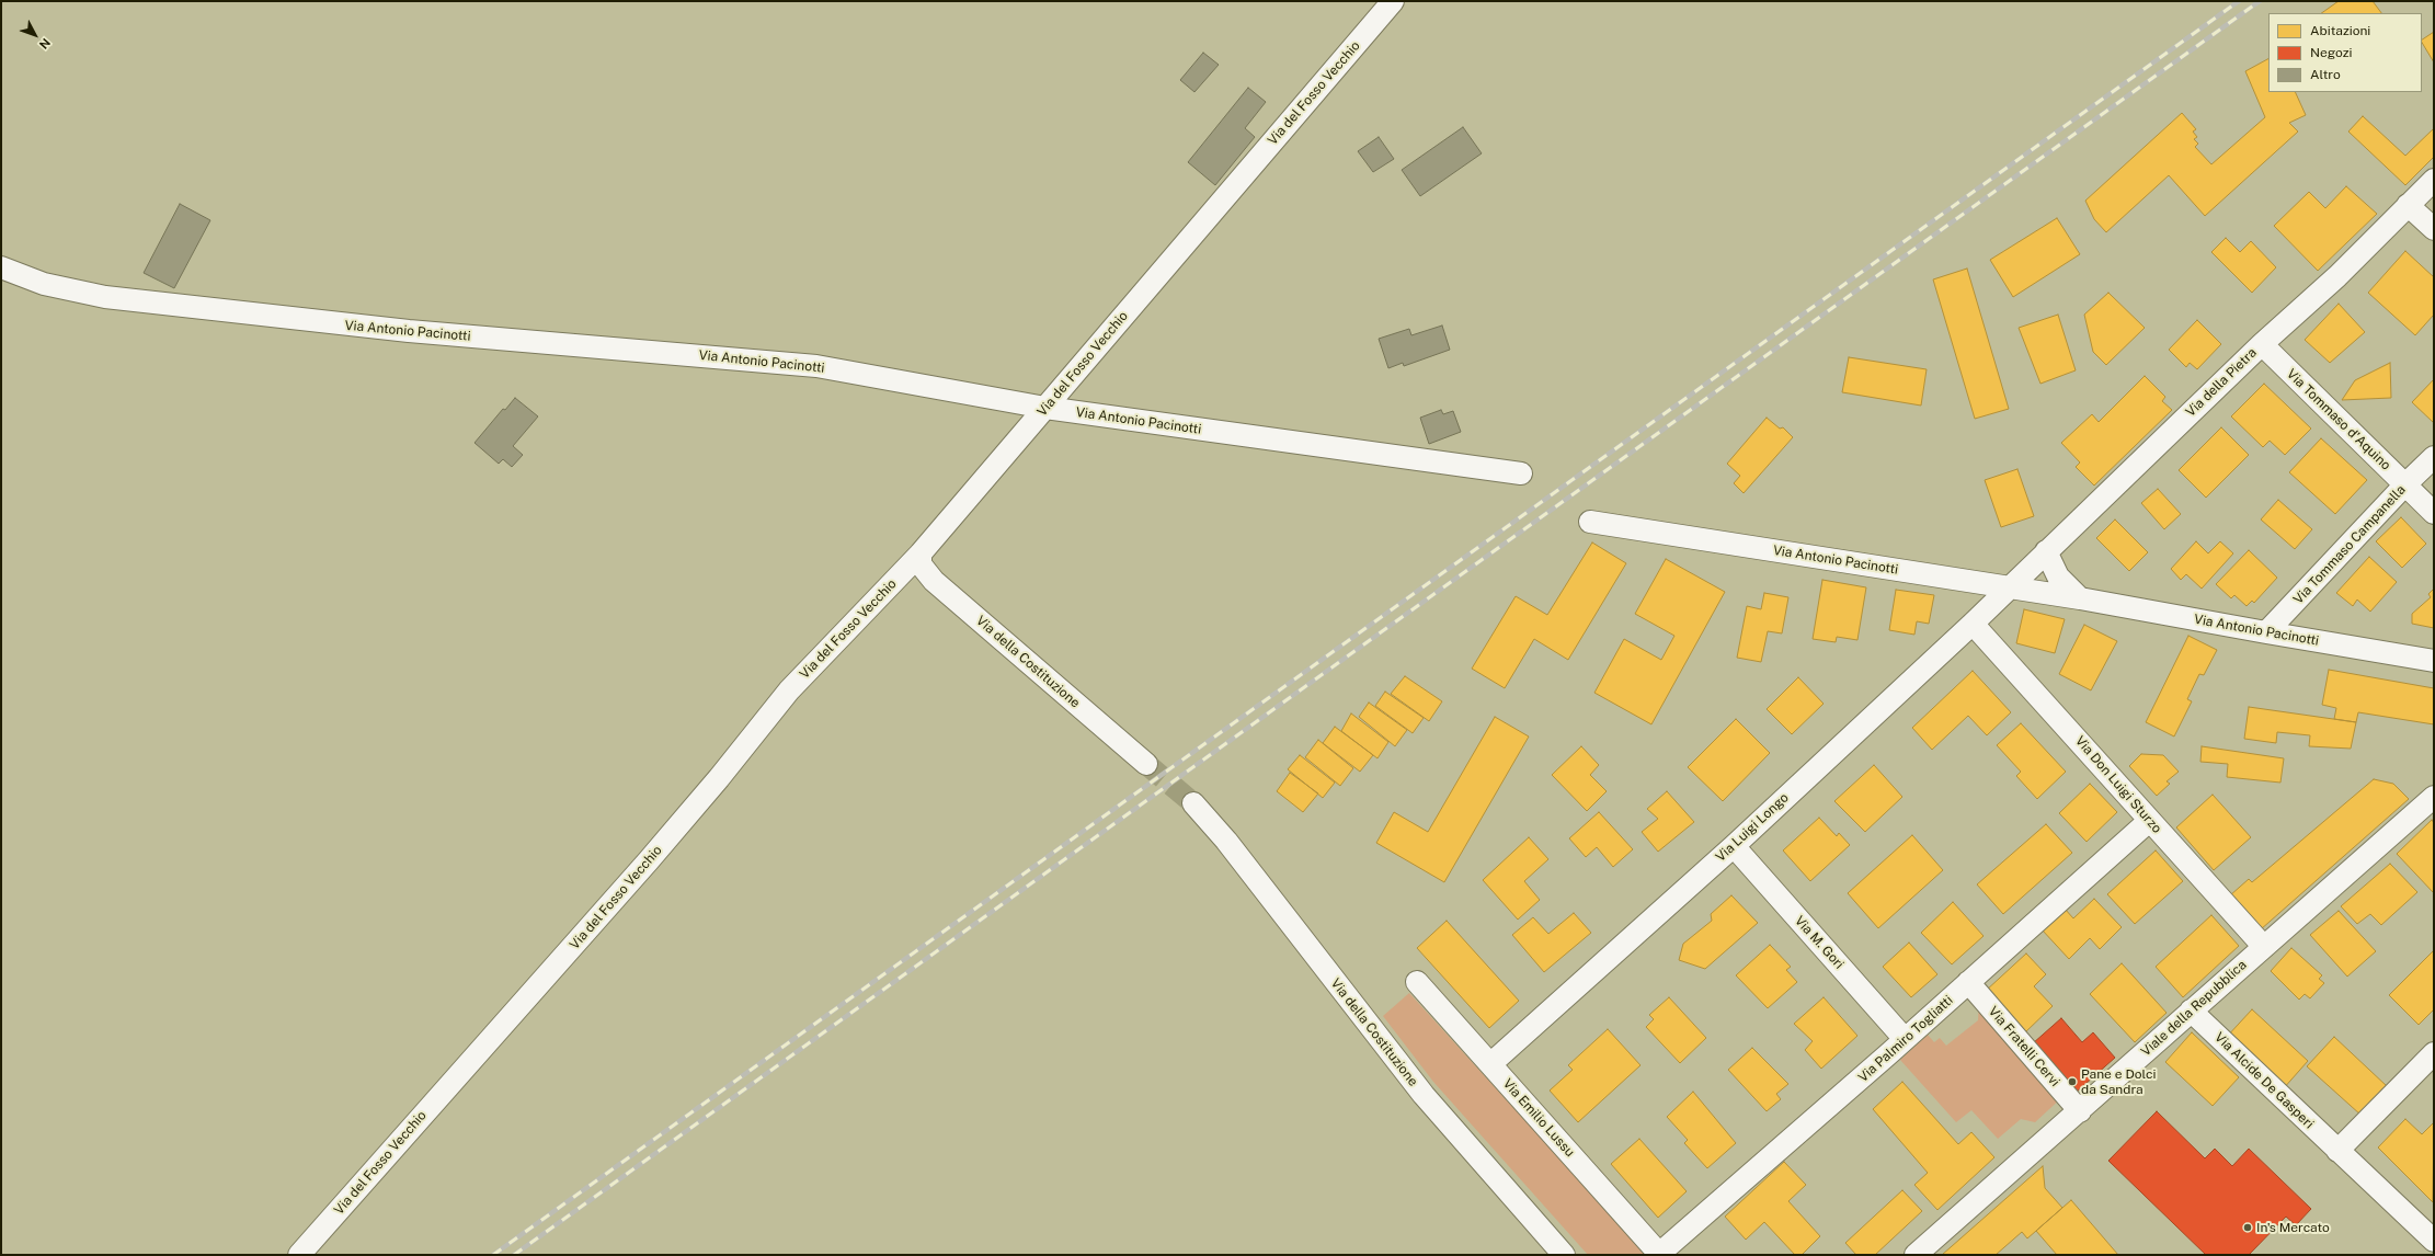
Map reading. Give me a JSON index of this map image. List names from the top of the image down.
{
  "streets": {
    "street": [
      "Via del Fosso Vecchio",
      "Via Antonio Pacinotti",
      "Via della Pietra",
      "Via Tommaso d'Aquino",
      "Via Tommaso Campanella",
      "Via della Costituzione",
      "Via Don Luigi Sturzo",
      "Via Luigi Longo",
      "Via M. Gori",
      "Viale della Repubblica",
      "Via Palmiro Togliatti",
      "Via Fratelli Cervi",
      "Via Alcide De Gasperi",
      "Via Emilio Lussu"
    ]
  },
  "crossings": [
    ["Via del Fosso Vecchio", "Via Antonio Pacinotti"],
    ["Via del Fosso Vecchio", "Via della Costituzione"],
    ["Via Antonio Pacinotti", "Via della Pietra"],
    ["Via Antonio Pacinotti", "Via Tommaso Campanella"],
    ["Via Antonio Pacinotti", "Via Luigi Longo"],
    ["Via della Pietra", "Via Tommaso d'Aquino"],
    ["Via della Pietra", "Via Luigi Longo"],
    ["Via Tommaso d'Aquino", "Via Tommaso Campanella"],
    ["Via Don Luigi Sturzo", "Via Luigi Longo"],
    ["Via Don Luigi Sturzo", "Viale della Repubblica"],
    ["Via Don Luigi Sturzo", "Via Palmiro Togliatti"],
    ["Via Luigi Longo", "Via M. Gori"],
    ["Via Luigi Longo", "Via Emilio Lussu"],
    ["Via M. Gori", "Via Palmiro Togliatti"],
    ["Viale della Repubblica", "Via Fratelli Cervi"],
    ["Viale della Repubblica", "Via Alcide De Gasperi"],
    ["Via Palmiro Togliatti", "Via Fratelli Cervi"],
    ["Via Palmiro Togliatti", "Via Emilio Lussu"]
  ],
  "places": ["Pane e Dolci da Sandra", "In's Mercato"],
  "legend": ["Abitazioni", "Negozi", "Altro"],
  "north": "bottom right"
}
